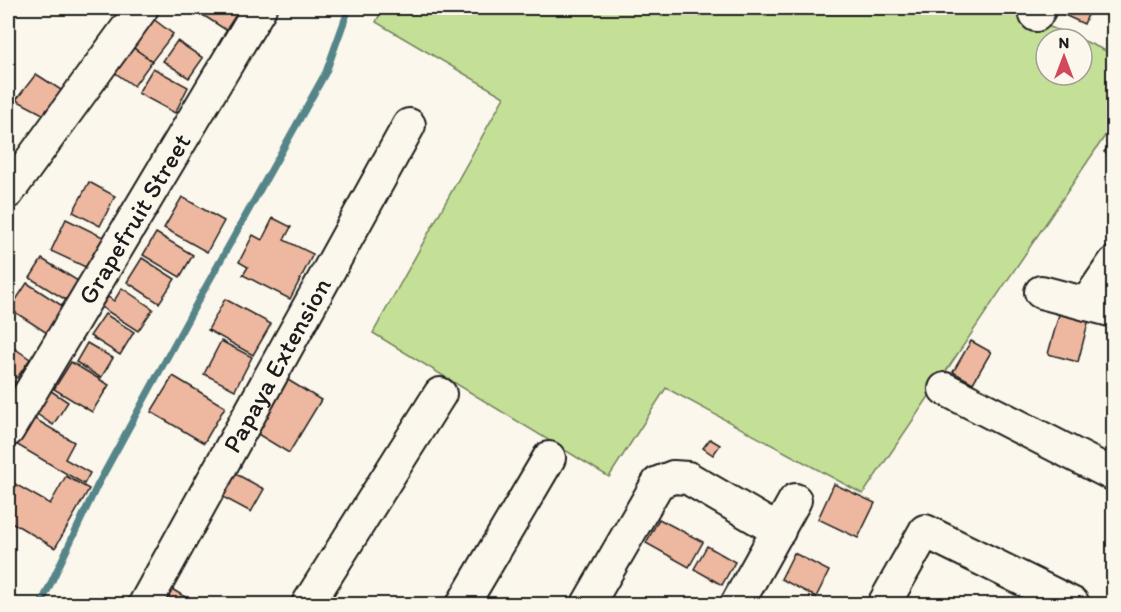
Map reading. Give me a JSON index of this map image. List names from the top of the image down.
{
  "streets": {
    "street": ["Grapefruit Street", "Papaya Extension"]
  },
  "north": "top"
}
